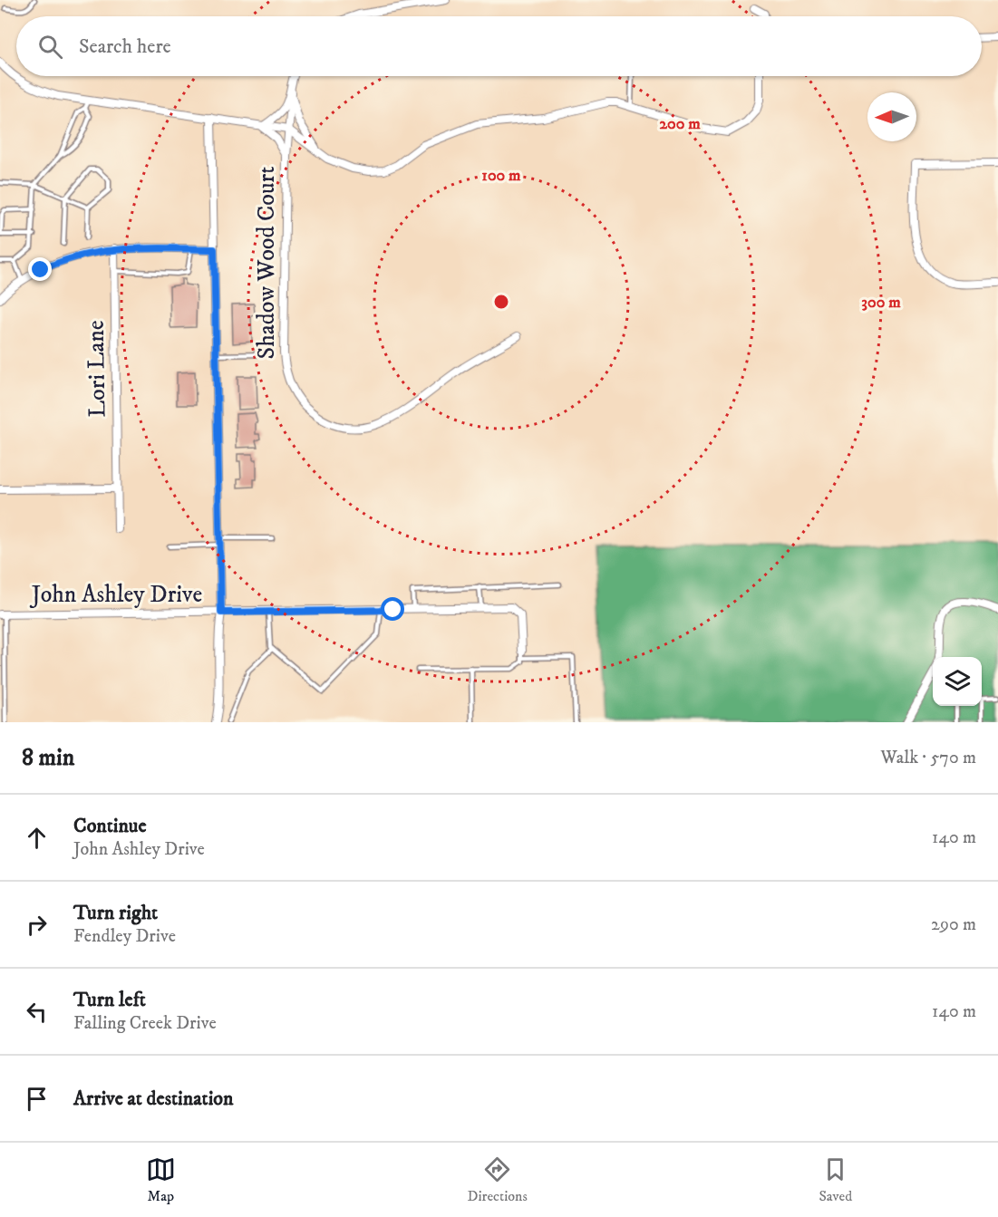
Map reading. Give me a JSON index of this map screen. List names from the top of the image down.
{
  "streets": {
    "street": ["Shadow Wood Court", "Lori Lane", "John Ashley Drive"]
  },
  "north": "left",
  "page": {
    "search": "Search here",
    "heading": ["8 min", "Walk · 570 m"],
    "list": [
      ["Continue", "John Ashley Drive", "140 m"],
      ["Turn right", "Fendley Drive", "290 m"],
      ["Turn left", "Falling Creek Drive", "140 m"],
      "Arrive at destination"
    ],
    "nav": ["Map", "Directions", "Saved"]
  },
  "rings": ["200 m", "100 m", "300 m"]
}
